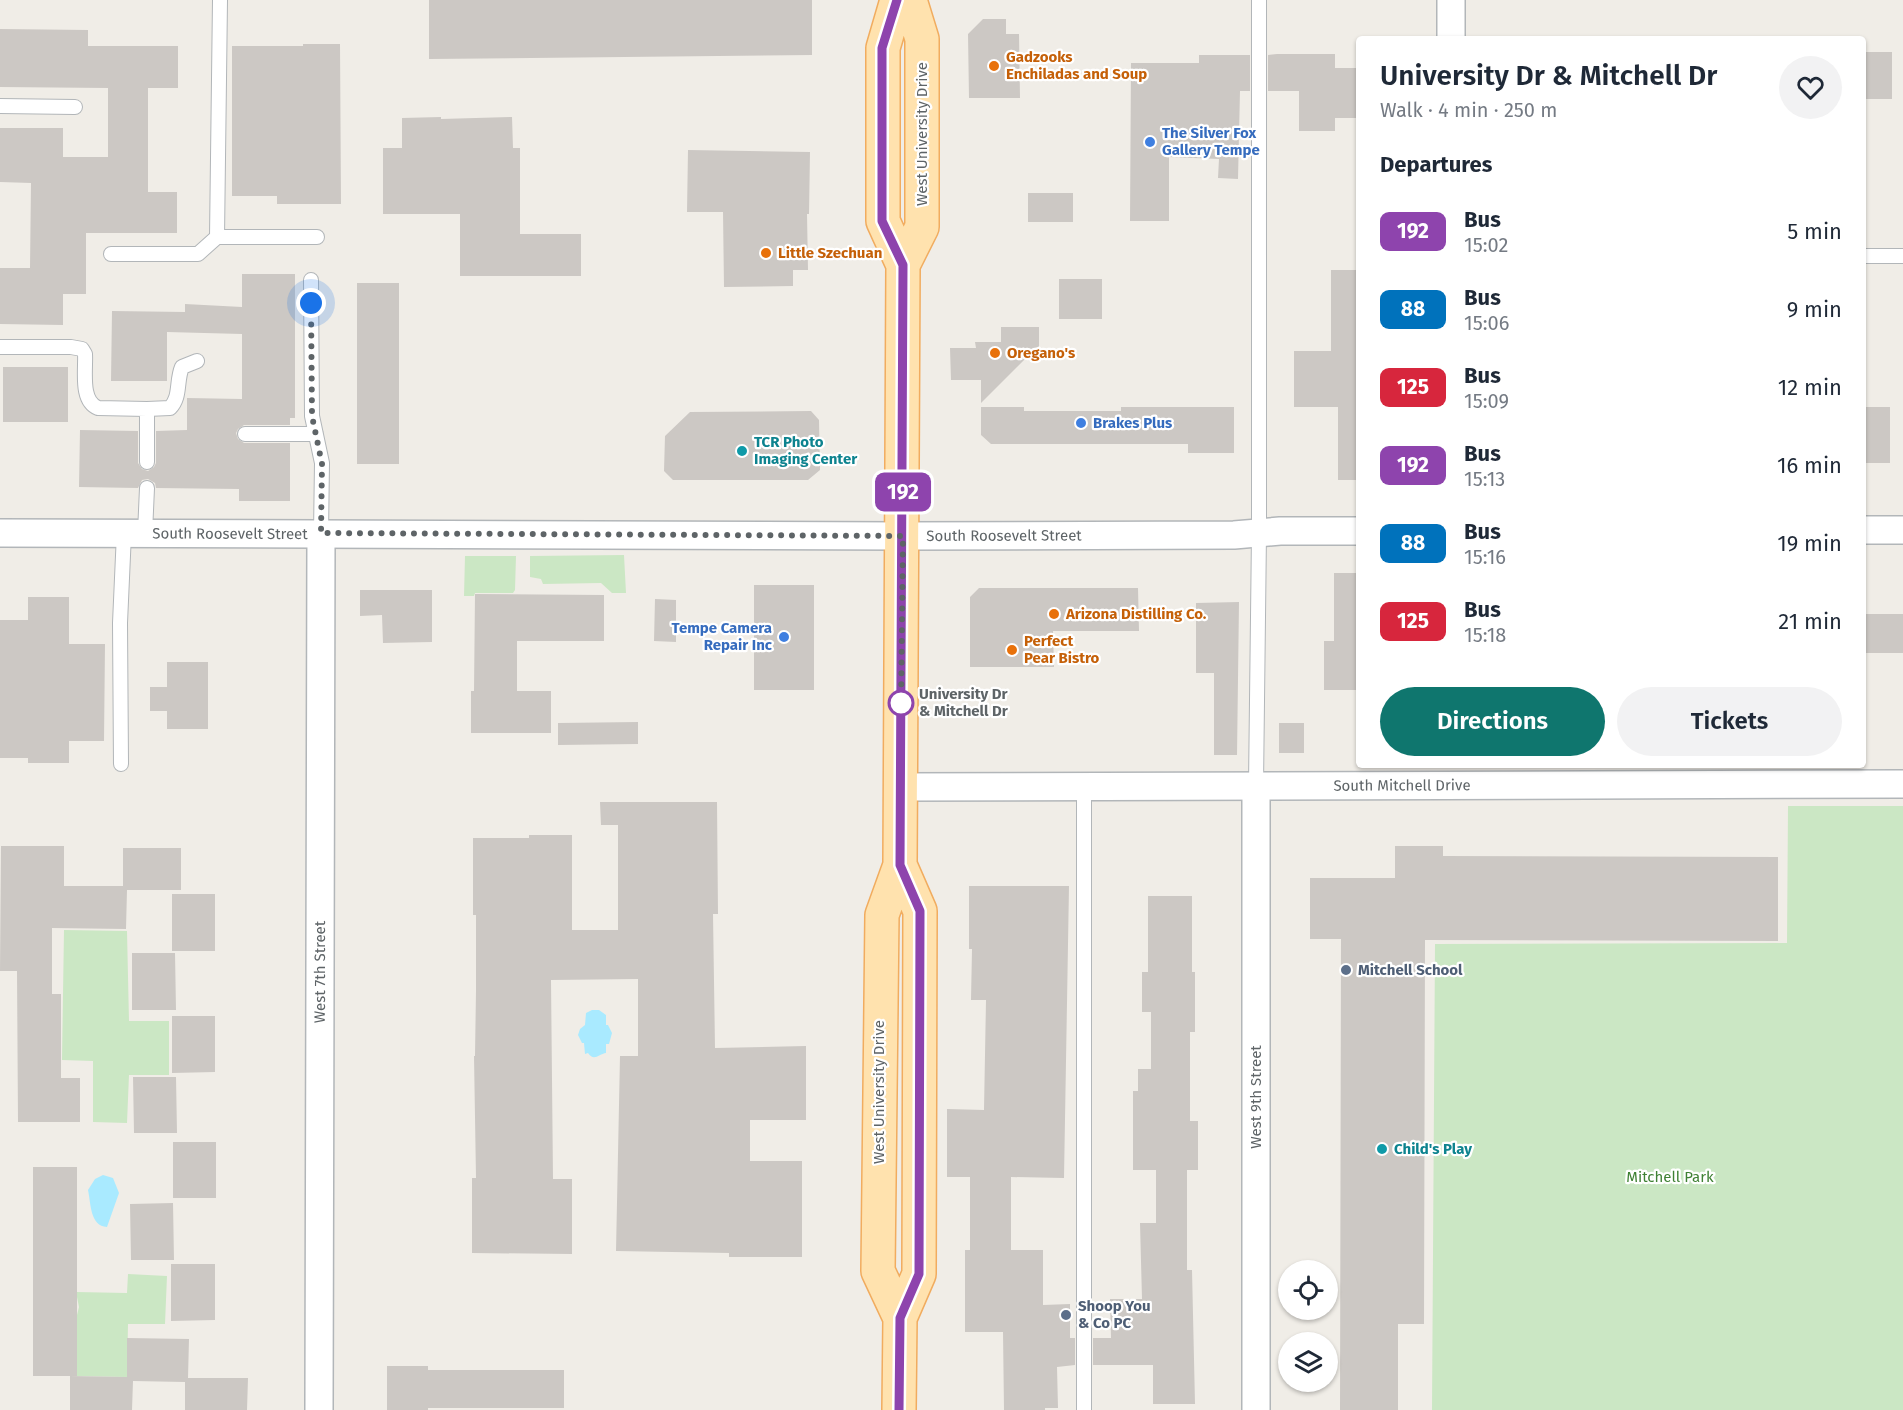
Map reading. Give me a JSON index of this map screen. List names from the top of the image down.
{
  "streets": {
    "main road": ["West University Drive"],
    "street": [
      "South Roosevelt Street",
      "South Mitchell Drive",
      "West 7th Street",
      "West 9th Street"
    ]
  },
  "crossings": [
    ["West University Drive", "South Roosevelt Street"],
    ["West University Drive", "South Mitchell Drive"],
    ["South Roosevelt Street", "West 7th Street"],
    ["South Mitchell Drive", "West 9th Street"]
  ],
  "parks": ["Mitchell Park"],
  "places": [
    "Gadzooks Enchiladas and Soup",
    "The Silver Fox Gallery Tempe",
    "Little Szechuan",
    "Oregano's",
    "Brakes Plus",
    "TCR Photo Imaging Center",
    "Arizona Distilling Co.",
    "Tempe Camera Repair Inc",
    "Perfect Pear Bistro",
    "University Dr & Mitchell Dr",
    "Mitchell School",
    "Child's Play",
    "Shoop You & Co PC"
  ],
  "lines": ["bus line 192"],
  "page": {
    "on_map": "192",
    "heading": [
      ["University Dr & Mitchell Dr", "Walk · 4 min · 250 m"],
      "Departures"
    ],
    "list": [
      {
        "mark": "192",
        "name": "Bus",
        "note": "15:02",
        "value": "5 min"
      },
      {
        "mark": "88",
        "name": "Bus",
        "note": "15:06",
        "value": "9 min"
      },
      {
        "mark": "125",
        "name": "Bus",
        "note": "15:09",
        "value": "12 min"
      },
      {
        "mark": "192",
        "name": "Bus",
        "note": "15:13",
        "value": "16 min"
      },
      {
        "mark": "88",
        "name": "Bus",
        "note": "15:16",
        "value": "19 min"
      },
      {
        "mark": "125",
        "name": "Bus",
        "note": "15:18",
        "value": "21 min"
      }
    ],
    "buttons": ["Directions", "Tickets"]
  }
}
